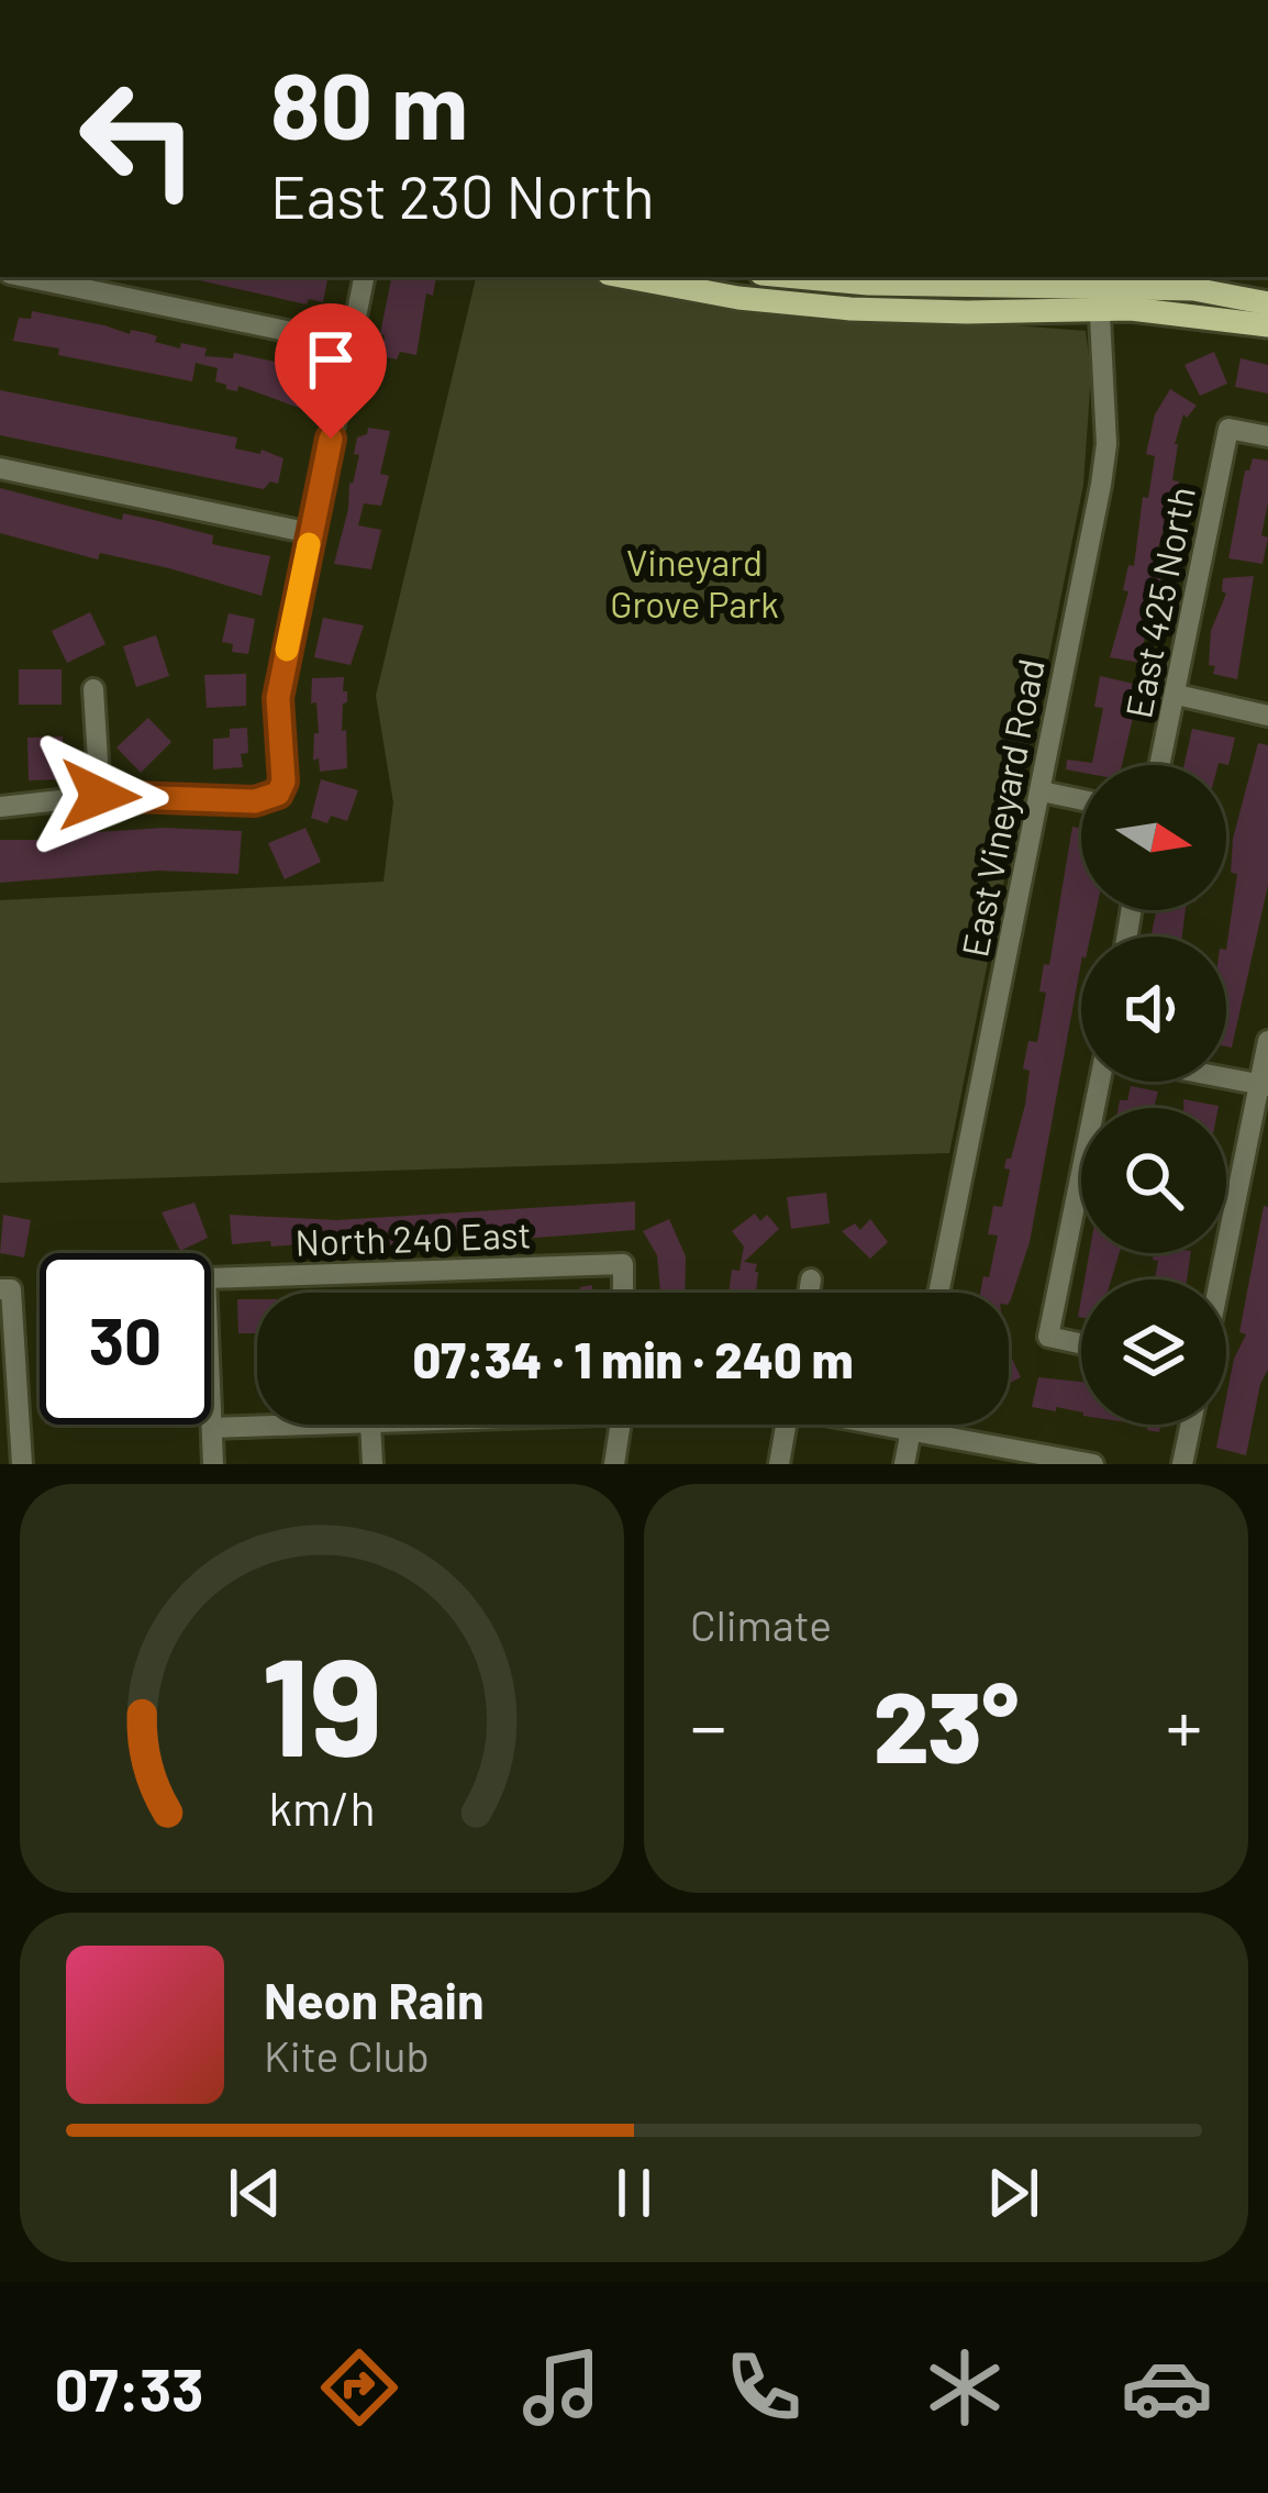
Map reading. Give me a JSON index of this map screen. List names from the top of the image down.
{
  "streets": {
    "street": ["East 425 North", "East Vineyard Road", "North 240 East"]
  },
  "parks": ["Vineyard Grove Park"],
  "north": "right",
  "page": {
    "turn": ["80 m", "East 230 North"],
    "limit": "30",
    "trip": "07:34 · 1 min · 240 m",
    "tile": "Climate",
    "heat": ["−", "23°", "+"],
    "song": ["Neon Rain", "Kite Club"],
    "tabs": "07:33",
    "gauge": ["19", "km/h"]
  }
}
